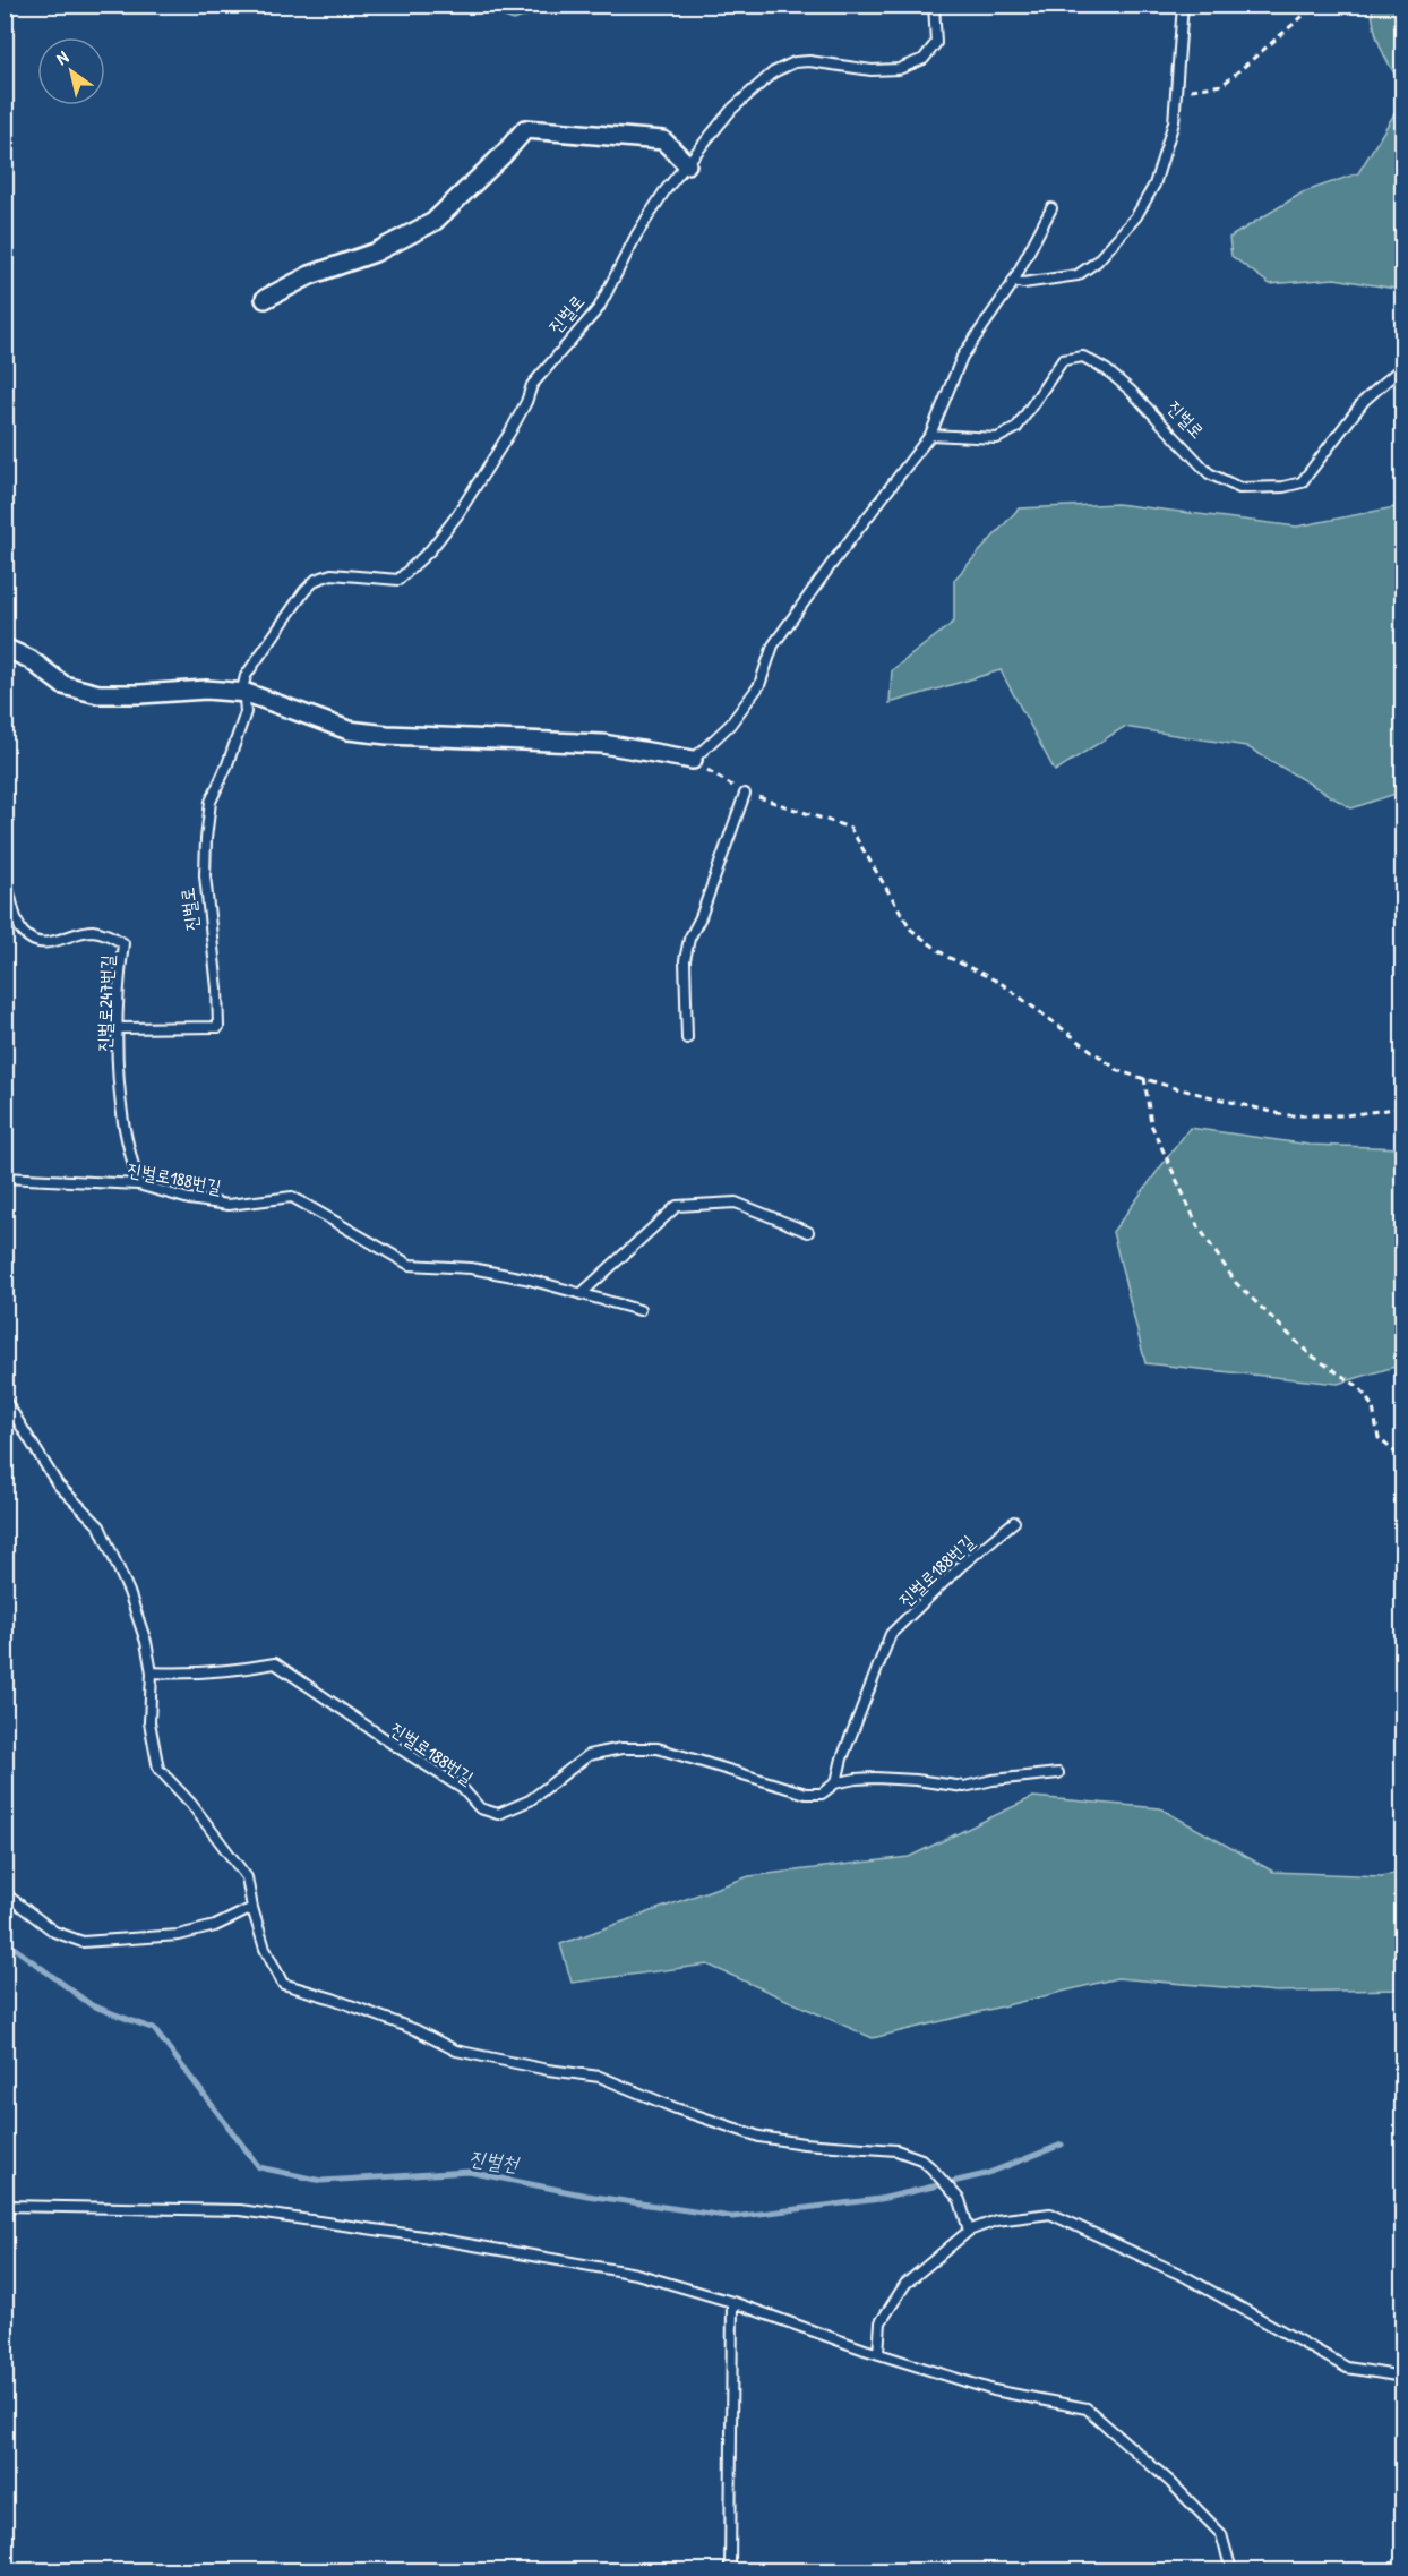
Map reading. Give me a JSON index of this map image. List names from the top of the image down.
{
  "streets": {
    "lane": ["진벌로", "진벌로247번길", "진벌로188번길"]
  },
  "crossings": [
    ["진벌로", "진벌로247번길"],
    ["진벌로247번길", "진벌로188번길"]
  ],
  "water": ["진벌천"],
  "north": "top left"
}
